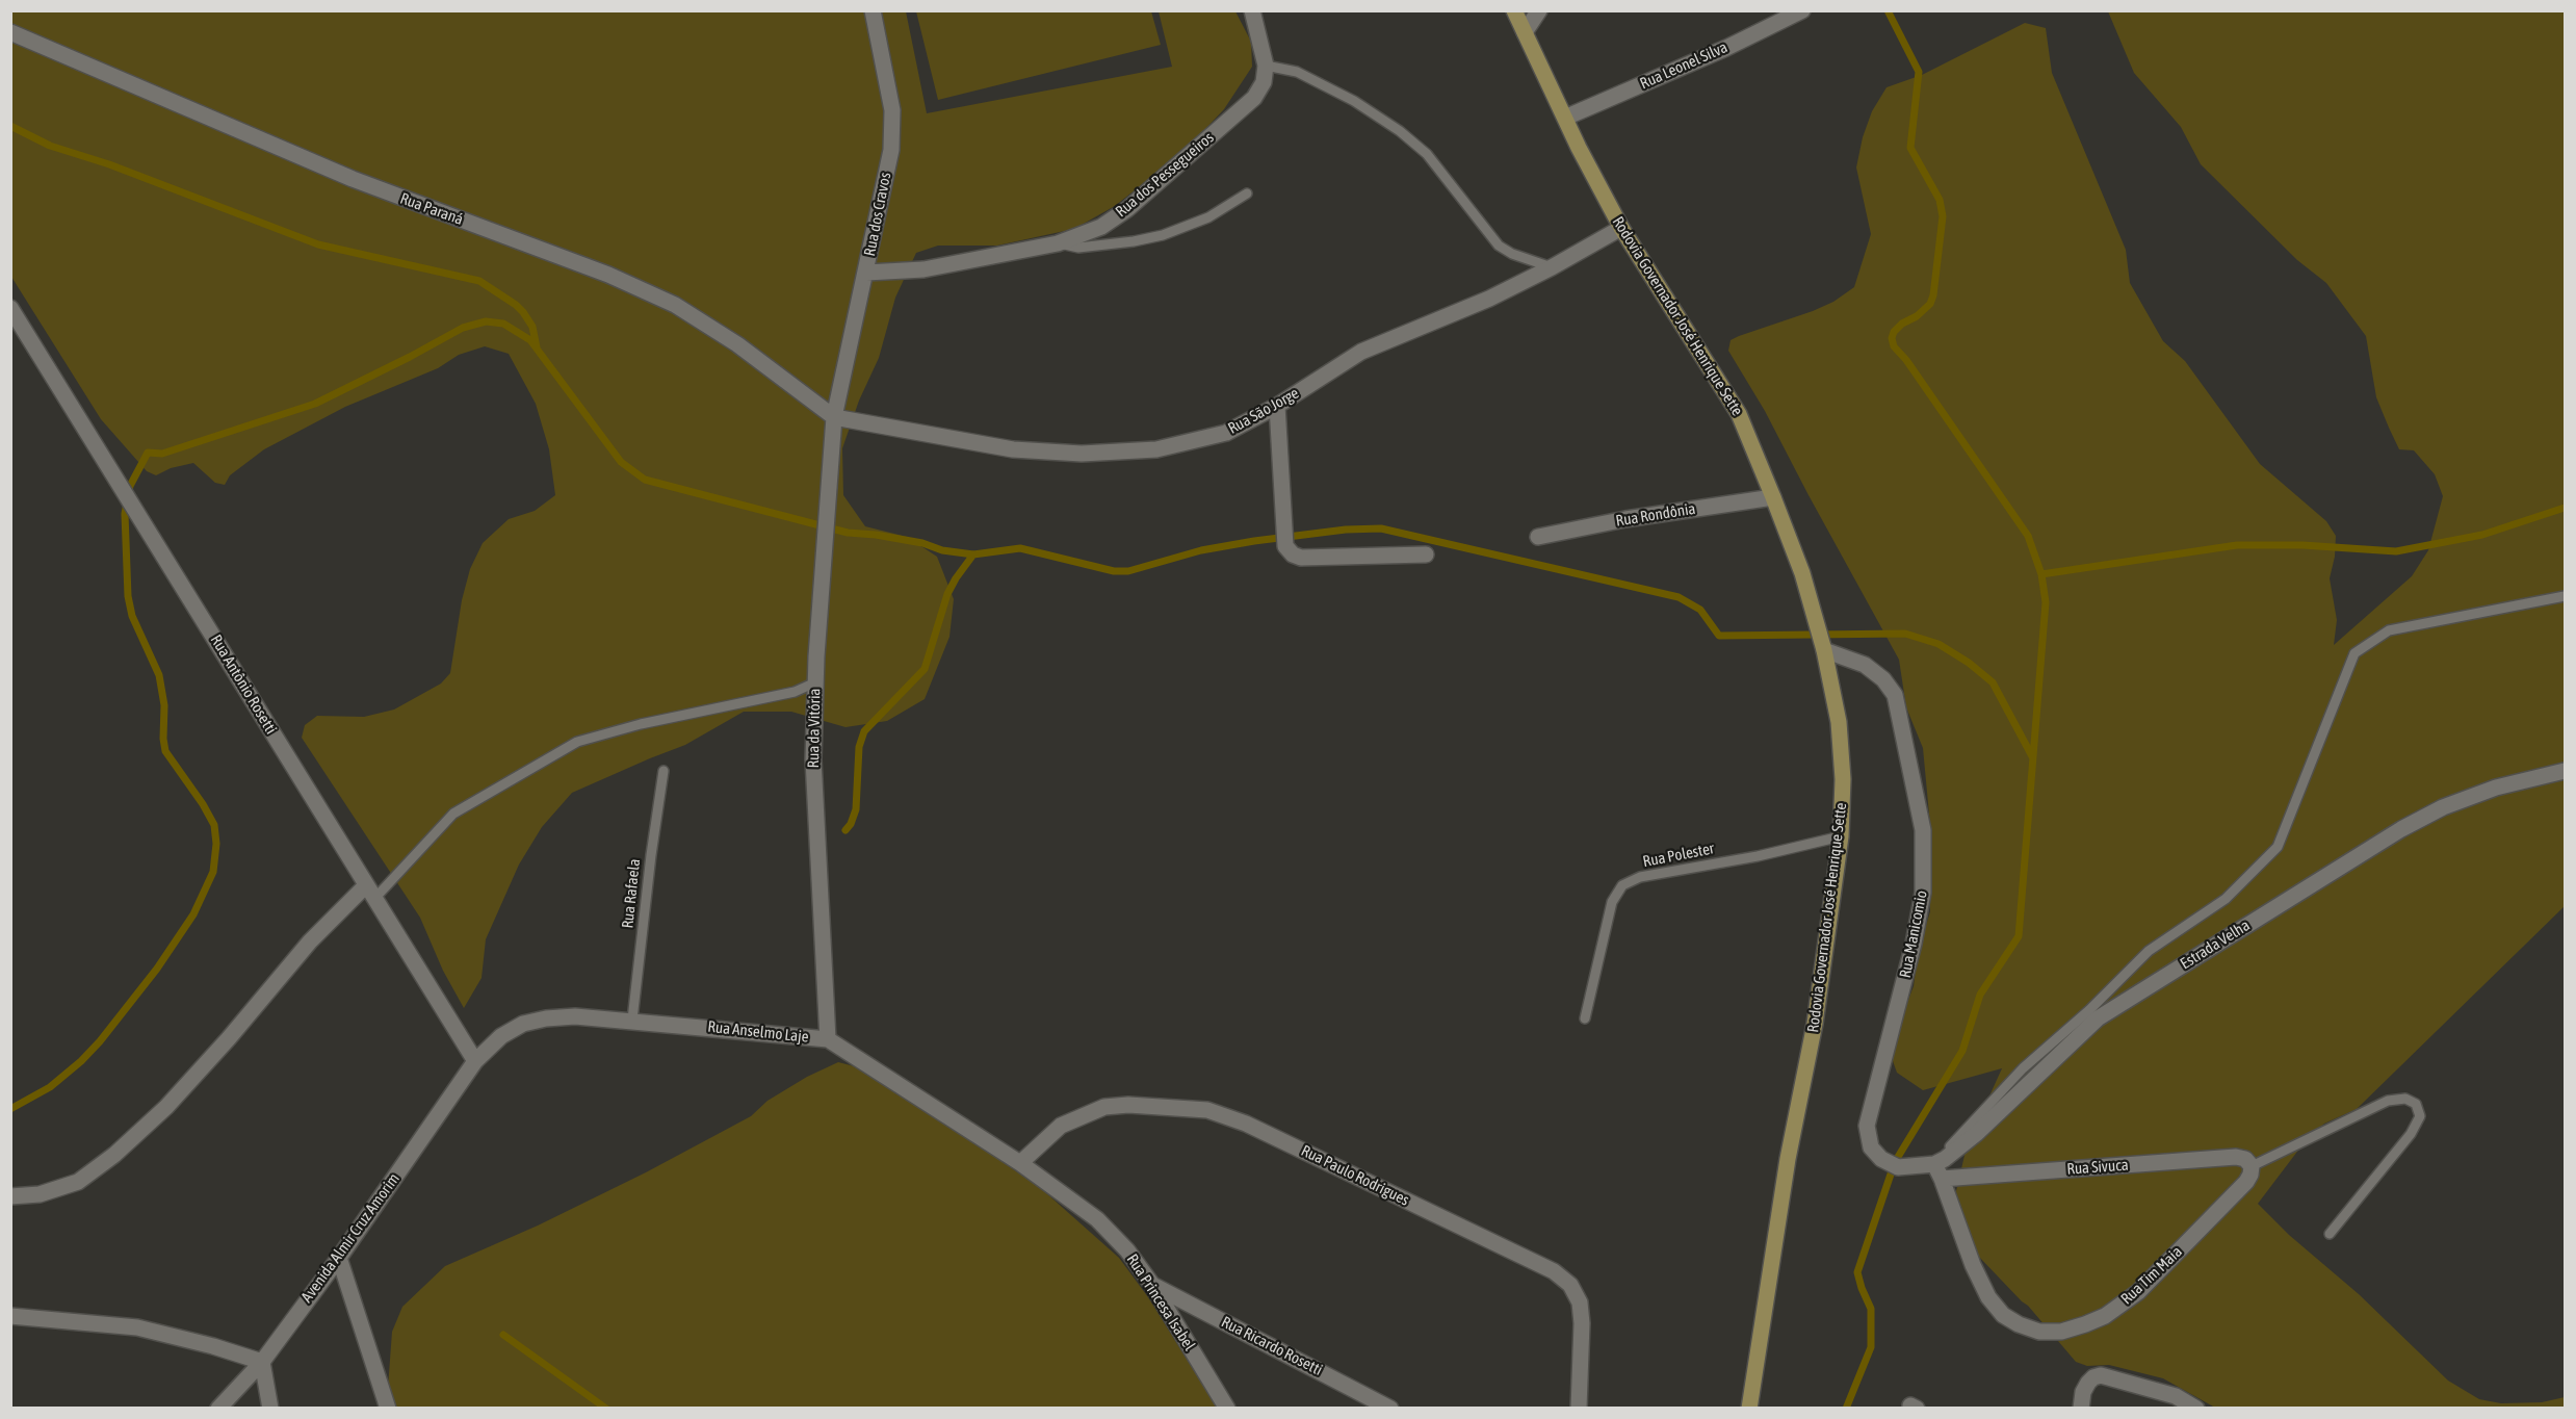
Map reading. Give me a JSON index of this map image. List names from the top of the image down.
{
  "streets": {
    "main road": ["Rodovia Governador José Henrique Sette"],
    "street": [
      "Rua Leonel Silva",
      "Rua dos Pessegueiros",
      "Rua Paraná",
      "Rua dos Cravos",
      "Rua São Jorge",
      "Rua Rondônia",
      "Rua Antônio Rosetti",
      "Rua da Vitória",
      "Rua Manicomio",
      "Estrada Velha",
      "Rua Anselmo Laje",
      "Rua Sivuca",
      "Rua Paulo Rodrigues",
      "Avenida Almir Cruz Amorim",
      "Rua Tim Maia",
      "Rua Princesa Isabel",
      "Rua Ricardo Rosetti"
    ],
    "lane": ["Rua Polester", "Rua Rafaela"]
  },
  "crossings": [
    ["Rua Leonel Silva", "Rodovia Governador José Henrique Sette"],
    ["Rua dos Pessegueiros", "Rua dos Cravos"],
    ["Rua Paraná", "Rua dos Cravos"],
    ["Rua Paraná", "Rua São Jorge"],
    ["Rua Paraná", "Rua da Vitória"],
    ["Rua dos Cravos", "Rua São Jorge"],
    ["Rua dos Cravos", "Rua da Vitória"],
    ["Rodovia Governador José Henrique Sette", "Rua São Jorge"],
    ["Rodovia Governador José Henrique Sette", "Rua Rondônia"],
    ["Rodovia Governador José Henrique Sette", "Rua Polester"],
    ["Rodovia Governador José Henrique Sette", "Rua Manicomio"],
    ["Rua São Jorge", "Rua da Vitória"],
    ["Rua Antônio Rosetti", "Rua Anselmo Laje"],
    ["Rua Antônio Rosetti", "Avenida Almir Cruz Amorim"],
    ["Rua da Vitória", "Rua Anselmo Laje"],
    ["Rua Rafaela", "Rua Anselmo Laje"],
    ["Rua Manicomio", "Estrada Velha"],
    ["Estrada Velha", "Rua Sivuca"],
    ["Estrada Velha", "Rua Tim Maia"],
    ["Rua Anselmo Laje", "Rua Paulo Rodrigues"],
    ["Rua Anselmo Laje", "Avenida Almir Cruz Amorim"],
    ["Rua Anselmo Laje", "Rua Princesa Isabel"],
    ["Rua Sivuca", "Rua Tim Maia"],
    ["Rua Paulo Rodrigues", "Rua Princesa Isabel"],
    ["Rua Princesa Isabel", "Rua Ricardo Rosetti"]
  ]
}
